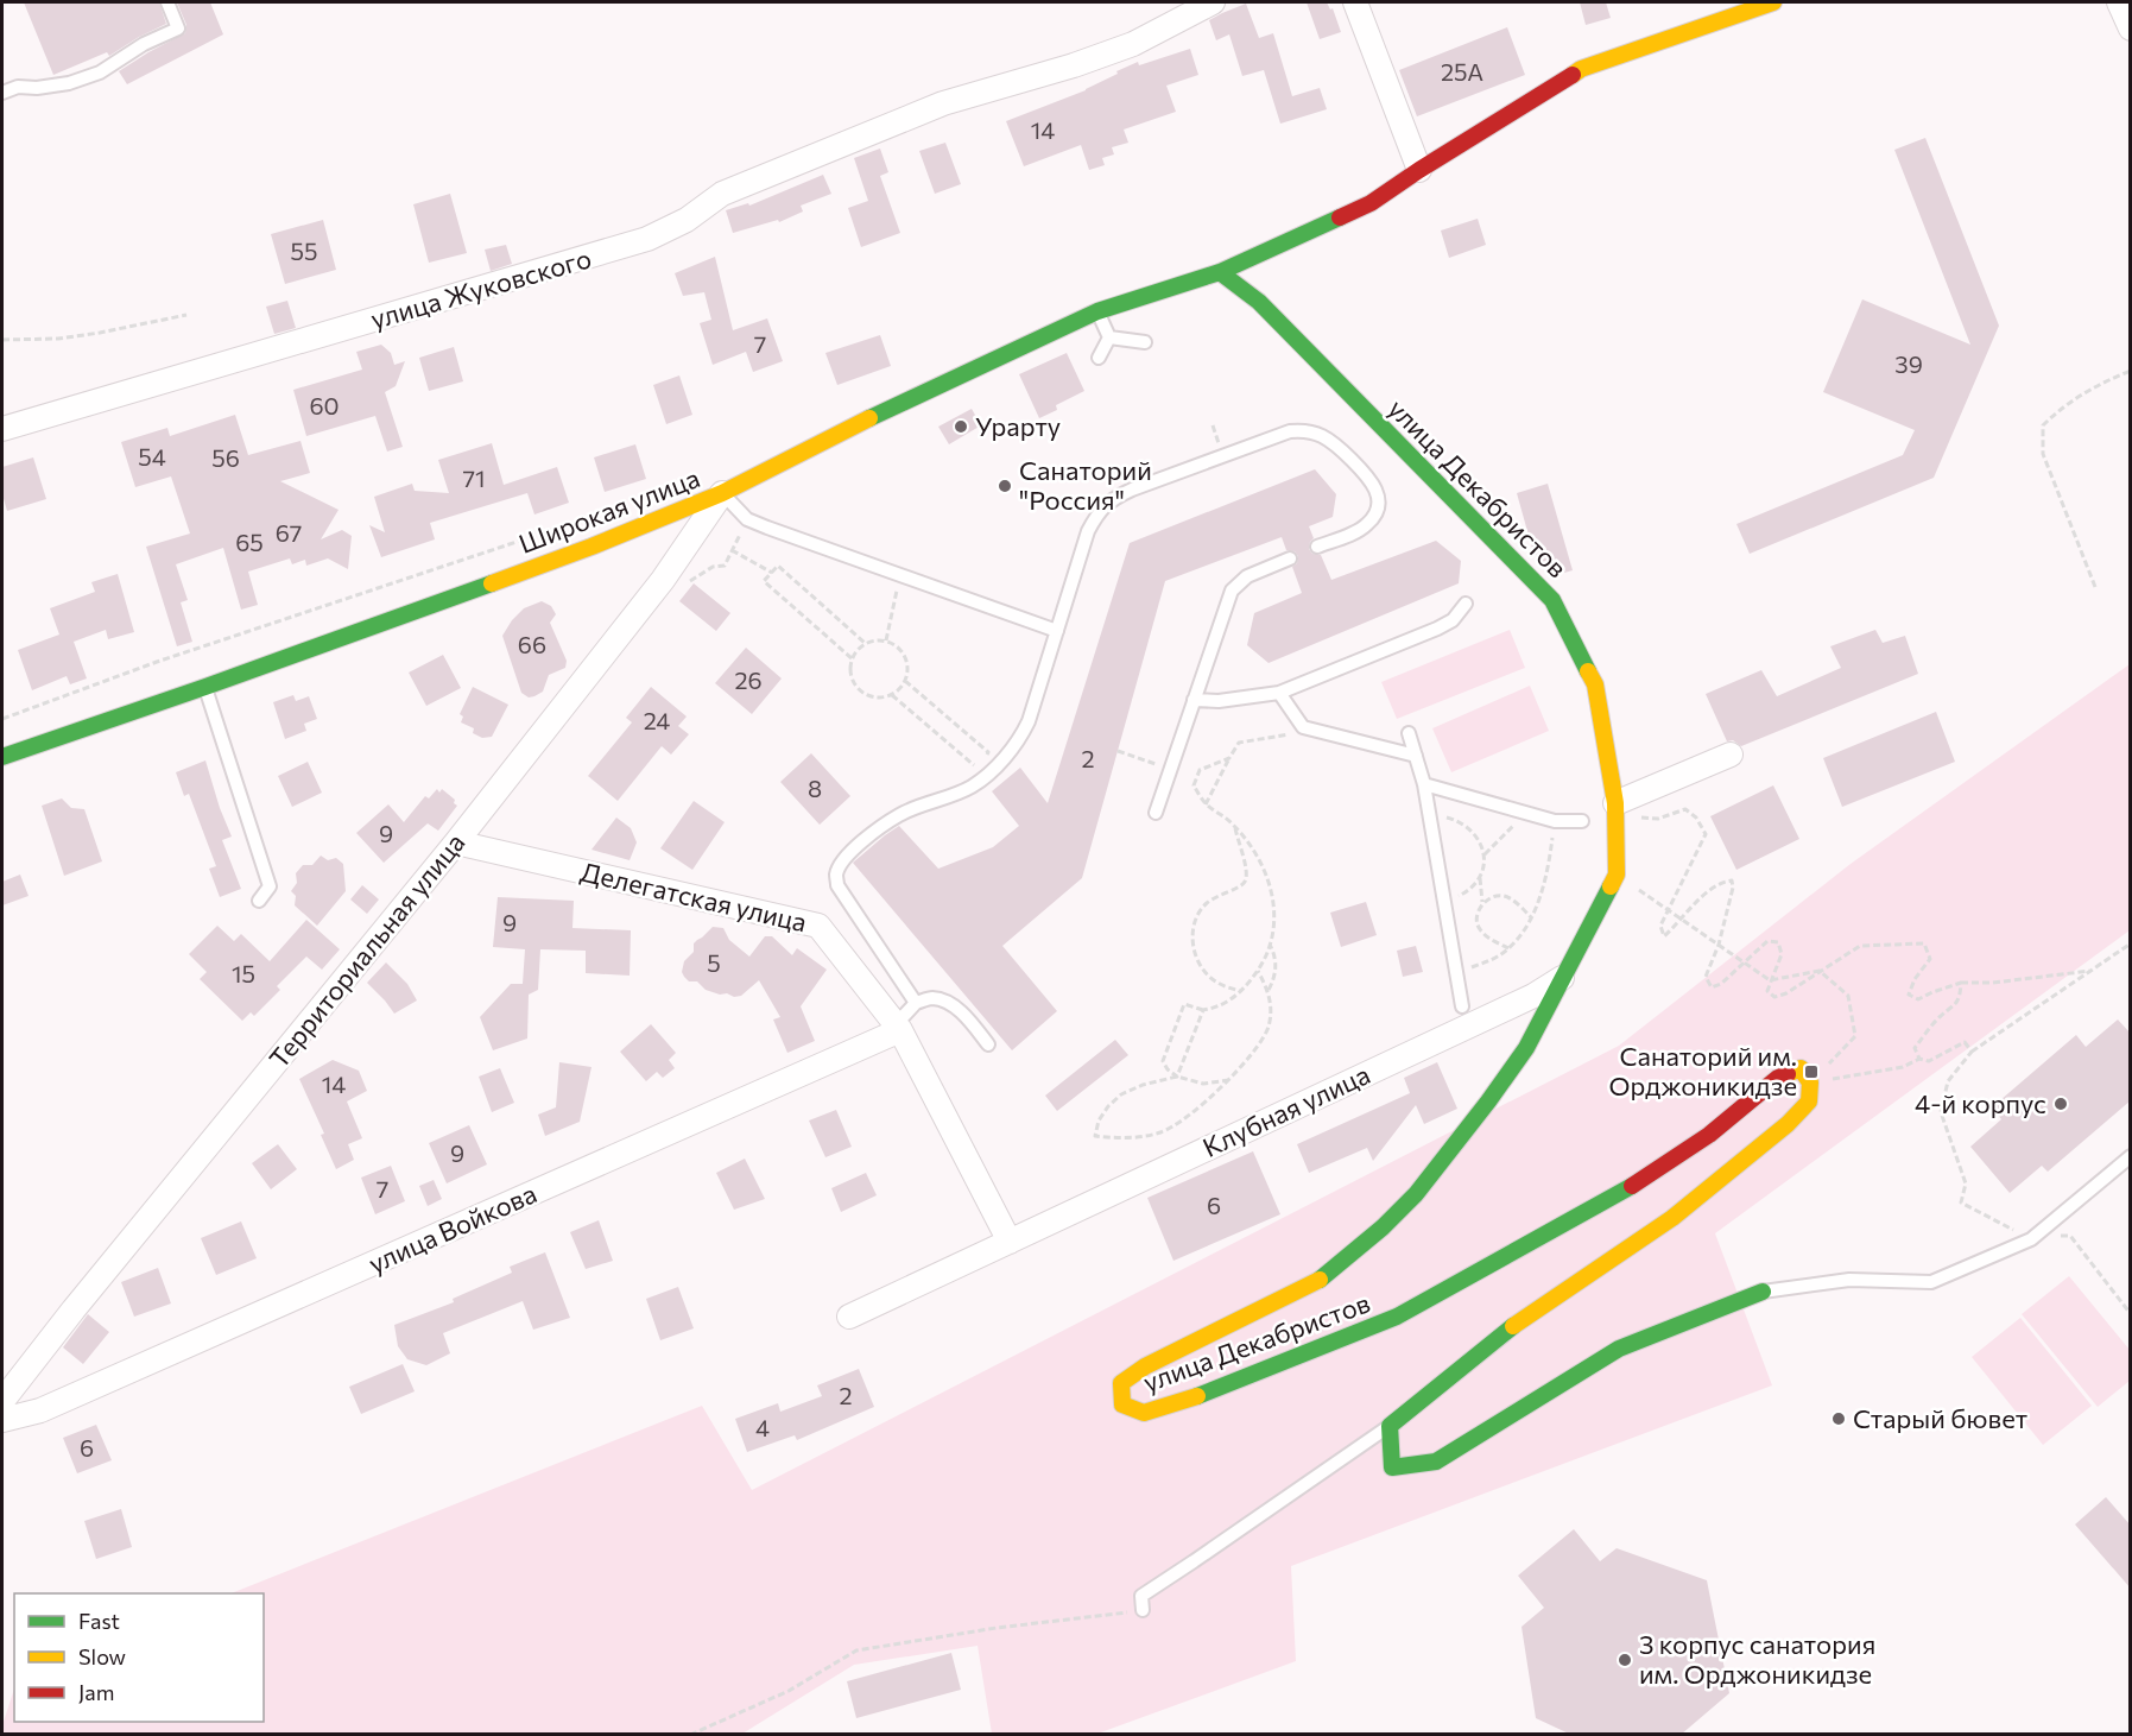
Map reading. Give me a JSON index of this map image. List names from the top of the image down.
{
  "streets": {
    "street": [
      "улица Жуковского",
      "улица Декабристов",
      "Широкая улица",
      "Делегатская улица",
      "Территориальная улица",
      "Клубная улица",
      "улица Войкова"
    ]
  },
  "crossings": [
    ["улица Декабристов", "Широкая улица"],
    ["улица Декабристов", "Клубная улица"],
    ["Широкая улица", "Территориальная улица"],
    ["Делегатская улица", "Территориальная улица"],
    ["Делегатская улица", "Клубная улица"],
    ["Делегатская улица", "улица Войкова"]
  ],
  "places": {
    "other": [
      "Урарту",
      "Санаторий \"Россия\"",
      "4-й корпус",
      "Старый бювет",
      "3 корпус санатория им. Орджоникидзе"
    ],
    "transit": ["Санаторий им. Орджоникидзе"]
  },
  "house_numbers": [
    "25А",
    "14",
    "55",
    "7",
    "39",
    "60",
    "54",
    "56",
    "71",
    "67",
    "65",
    "66",
    "26",
    "24",
    "2",
    "8",
    "9",
    "9",
    "5",
    "15",
    "14",
    "9",
    "7",
    "6",
    "2",
    "4",
    "6"
  ],
  "legend": ["Fast", "Slow", "Jam"]
}
